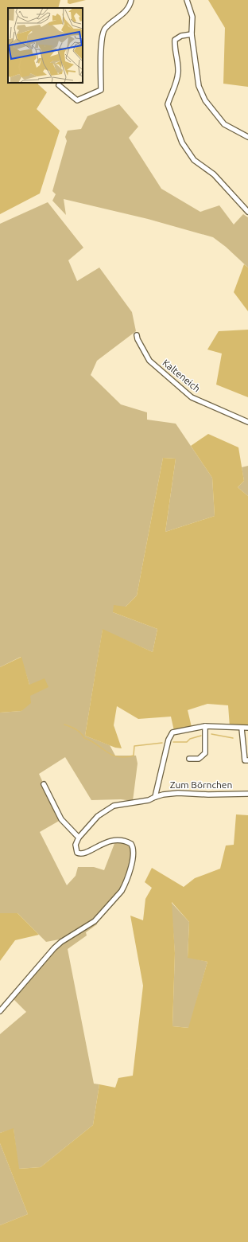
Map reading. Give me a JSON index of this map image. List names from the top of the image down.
{
  "streets": {
    "street": ["Kalteneich", "Zum Börnchen"]
  }
}
